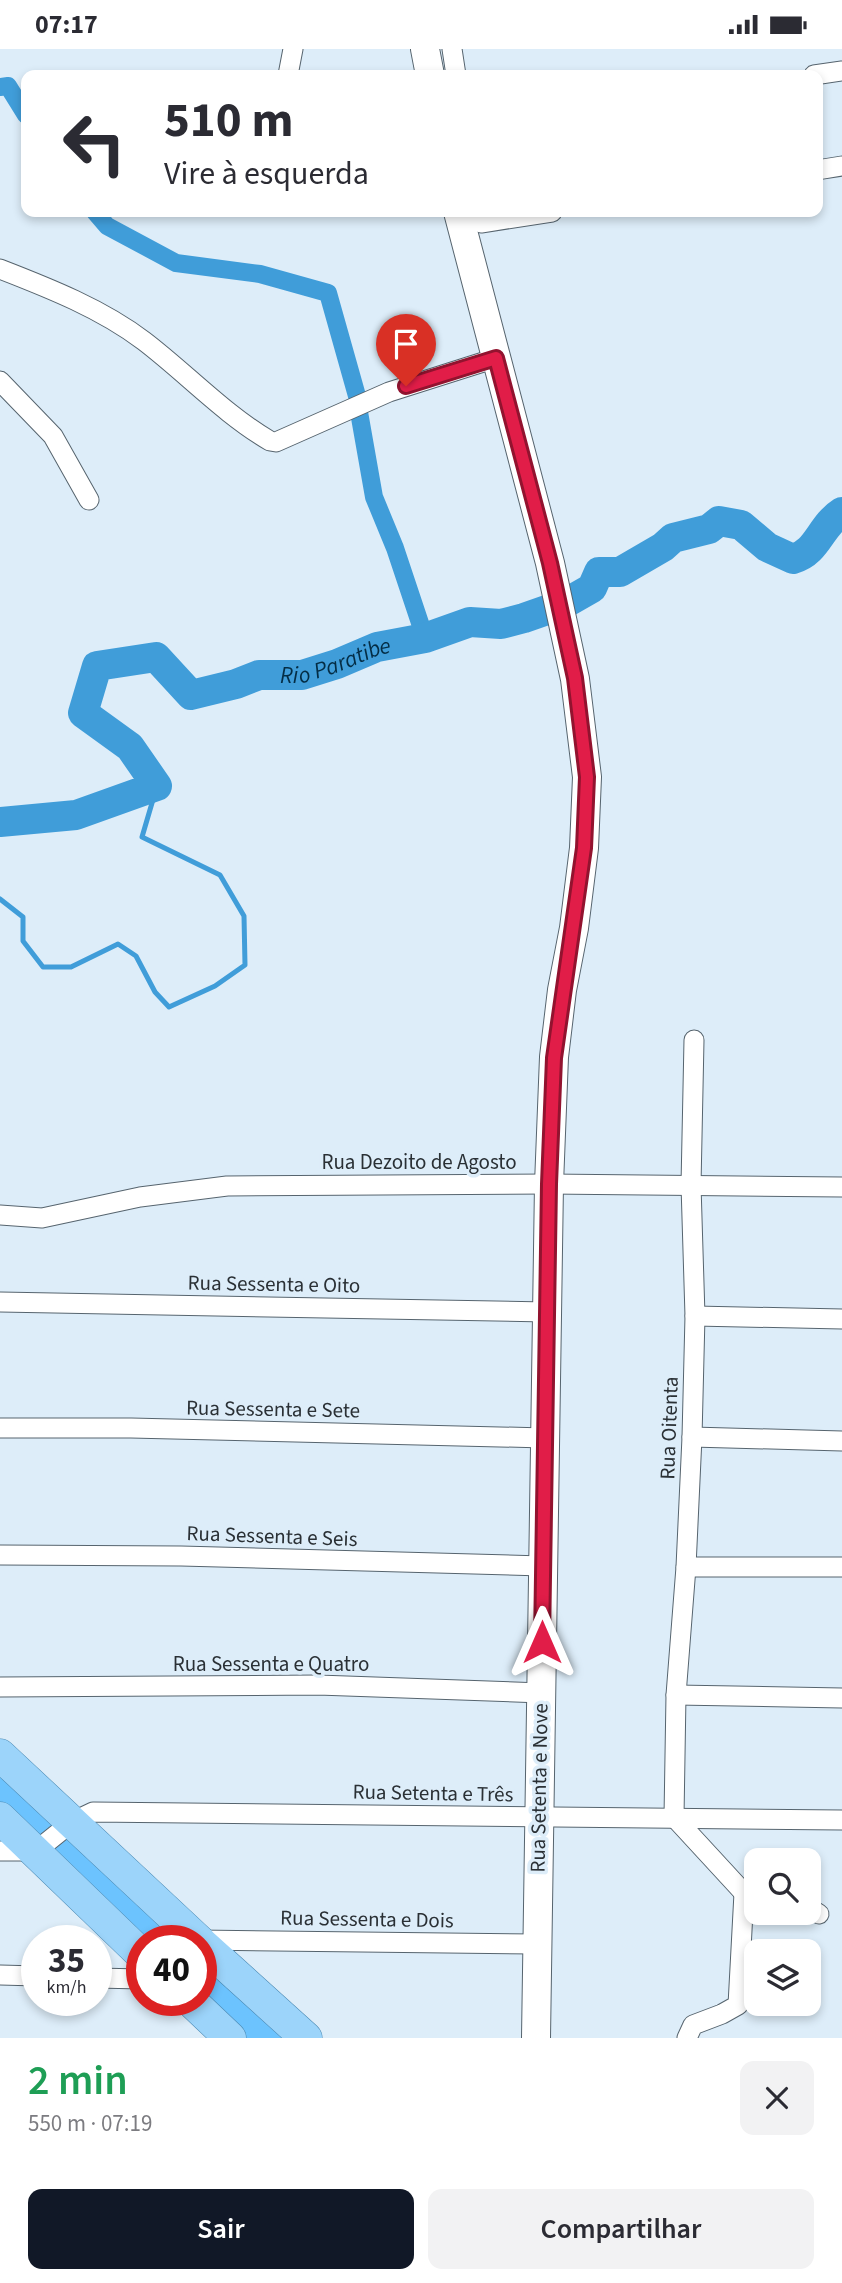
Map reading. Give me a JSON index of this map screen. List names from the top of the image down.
{
  "streets": {
    "street": [
      "Rua Dezoito de Agosto",
      "Rua Sessenta e Oito",
      "Rua Sessenta e Sete",
      "Rua Oitenta",
      "Rua Sessenta e Seis",
      "Rua Sessenta e Quatro",
      "Rua Setenta e Nove",
      "Rua Setenta e Três",
      "Rua Sessenta e Dois"
    ]
  },
  "crossings": [
    ["Rua Dezoito de Agosto", "Rua Oitenta"],
    ["Rua Dezoito de Agosto", "Rua Setenta e Nove"],
    ["Rua Sessenta e Oito", "Rua Setenta e Nove"],
    ["Rua Sessenta e Sete", "Rua Setenta e Nove"],
    ["Rua Oitenta", "Rua Setenta e Três"],
    ["Rua Sessenta e Seis", "Rua Setenta e Nove"],
    ["Rua Sessenta e Quatro", "Rua Setenta e Nove"],
    ["Rua Setenta e Nove", "Rua Setenta e Três"],
    ["Rua Setenta e Nove", "Rua Sessenta e Dois"]
  ],
  "water": ["Rio Paratibe"],
  "page": {
    "status": "07:17",
    "turn": ["510 m", "Vire à esquerda"],
    "speed": "35 km/h",
    "limit": "40",
    "heading": ["2 min", "550 m · 07:19"],
    "buttons": ["Sair", "Compartilhar"]
  }
}
